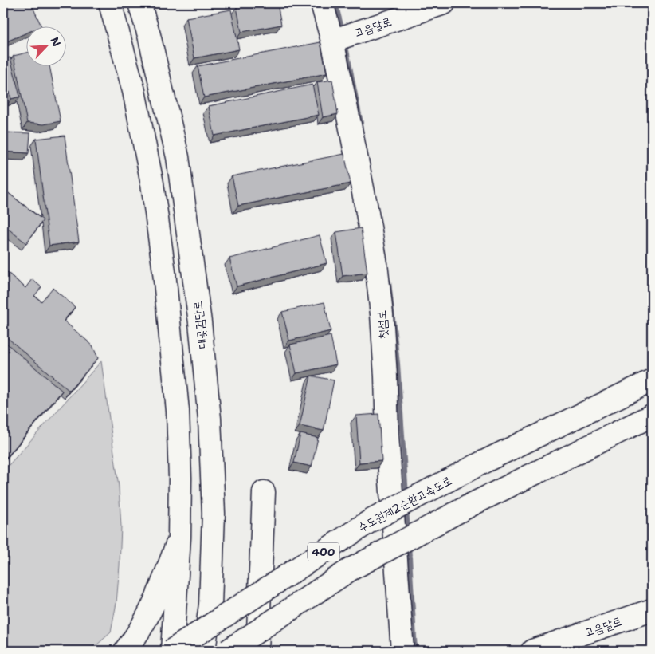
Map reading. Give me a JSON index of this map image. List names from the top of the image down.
{
  "streets": {
    "main road": [
      "고음달로",
      "대곶검단로",
      "첫섬로",
      "수도권제2순환고속도로",
      "400"
    ]
  },
  "crossings": [
    ["고음달로", "첫섬로"]
  ],
  "north": "top right"
}
